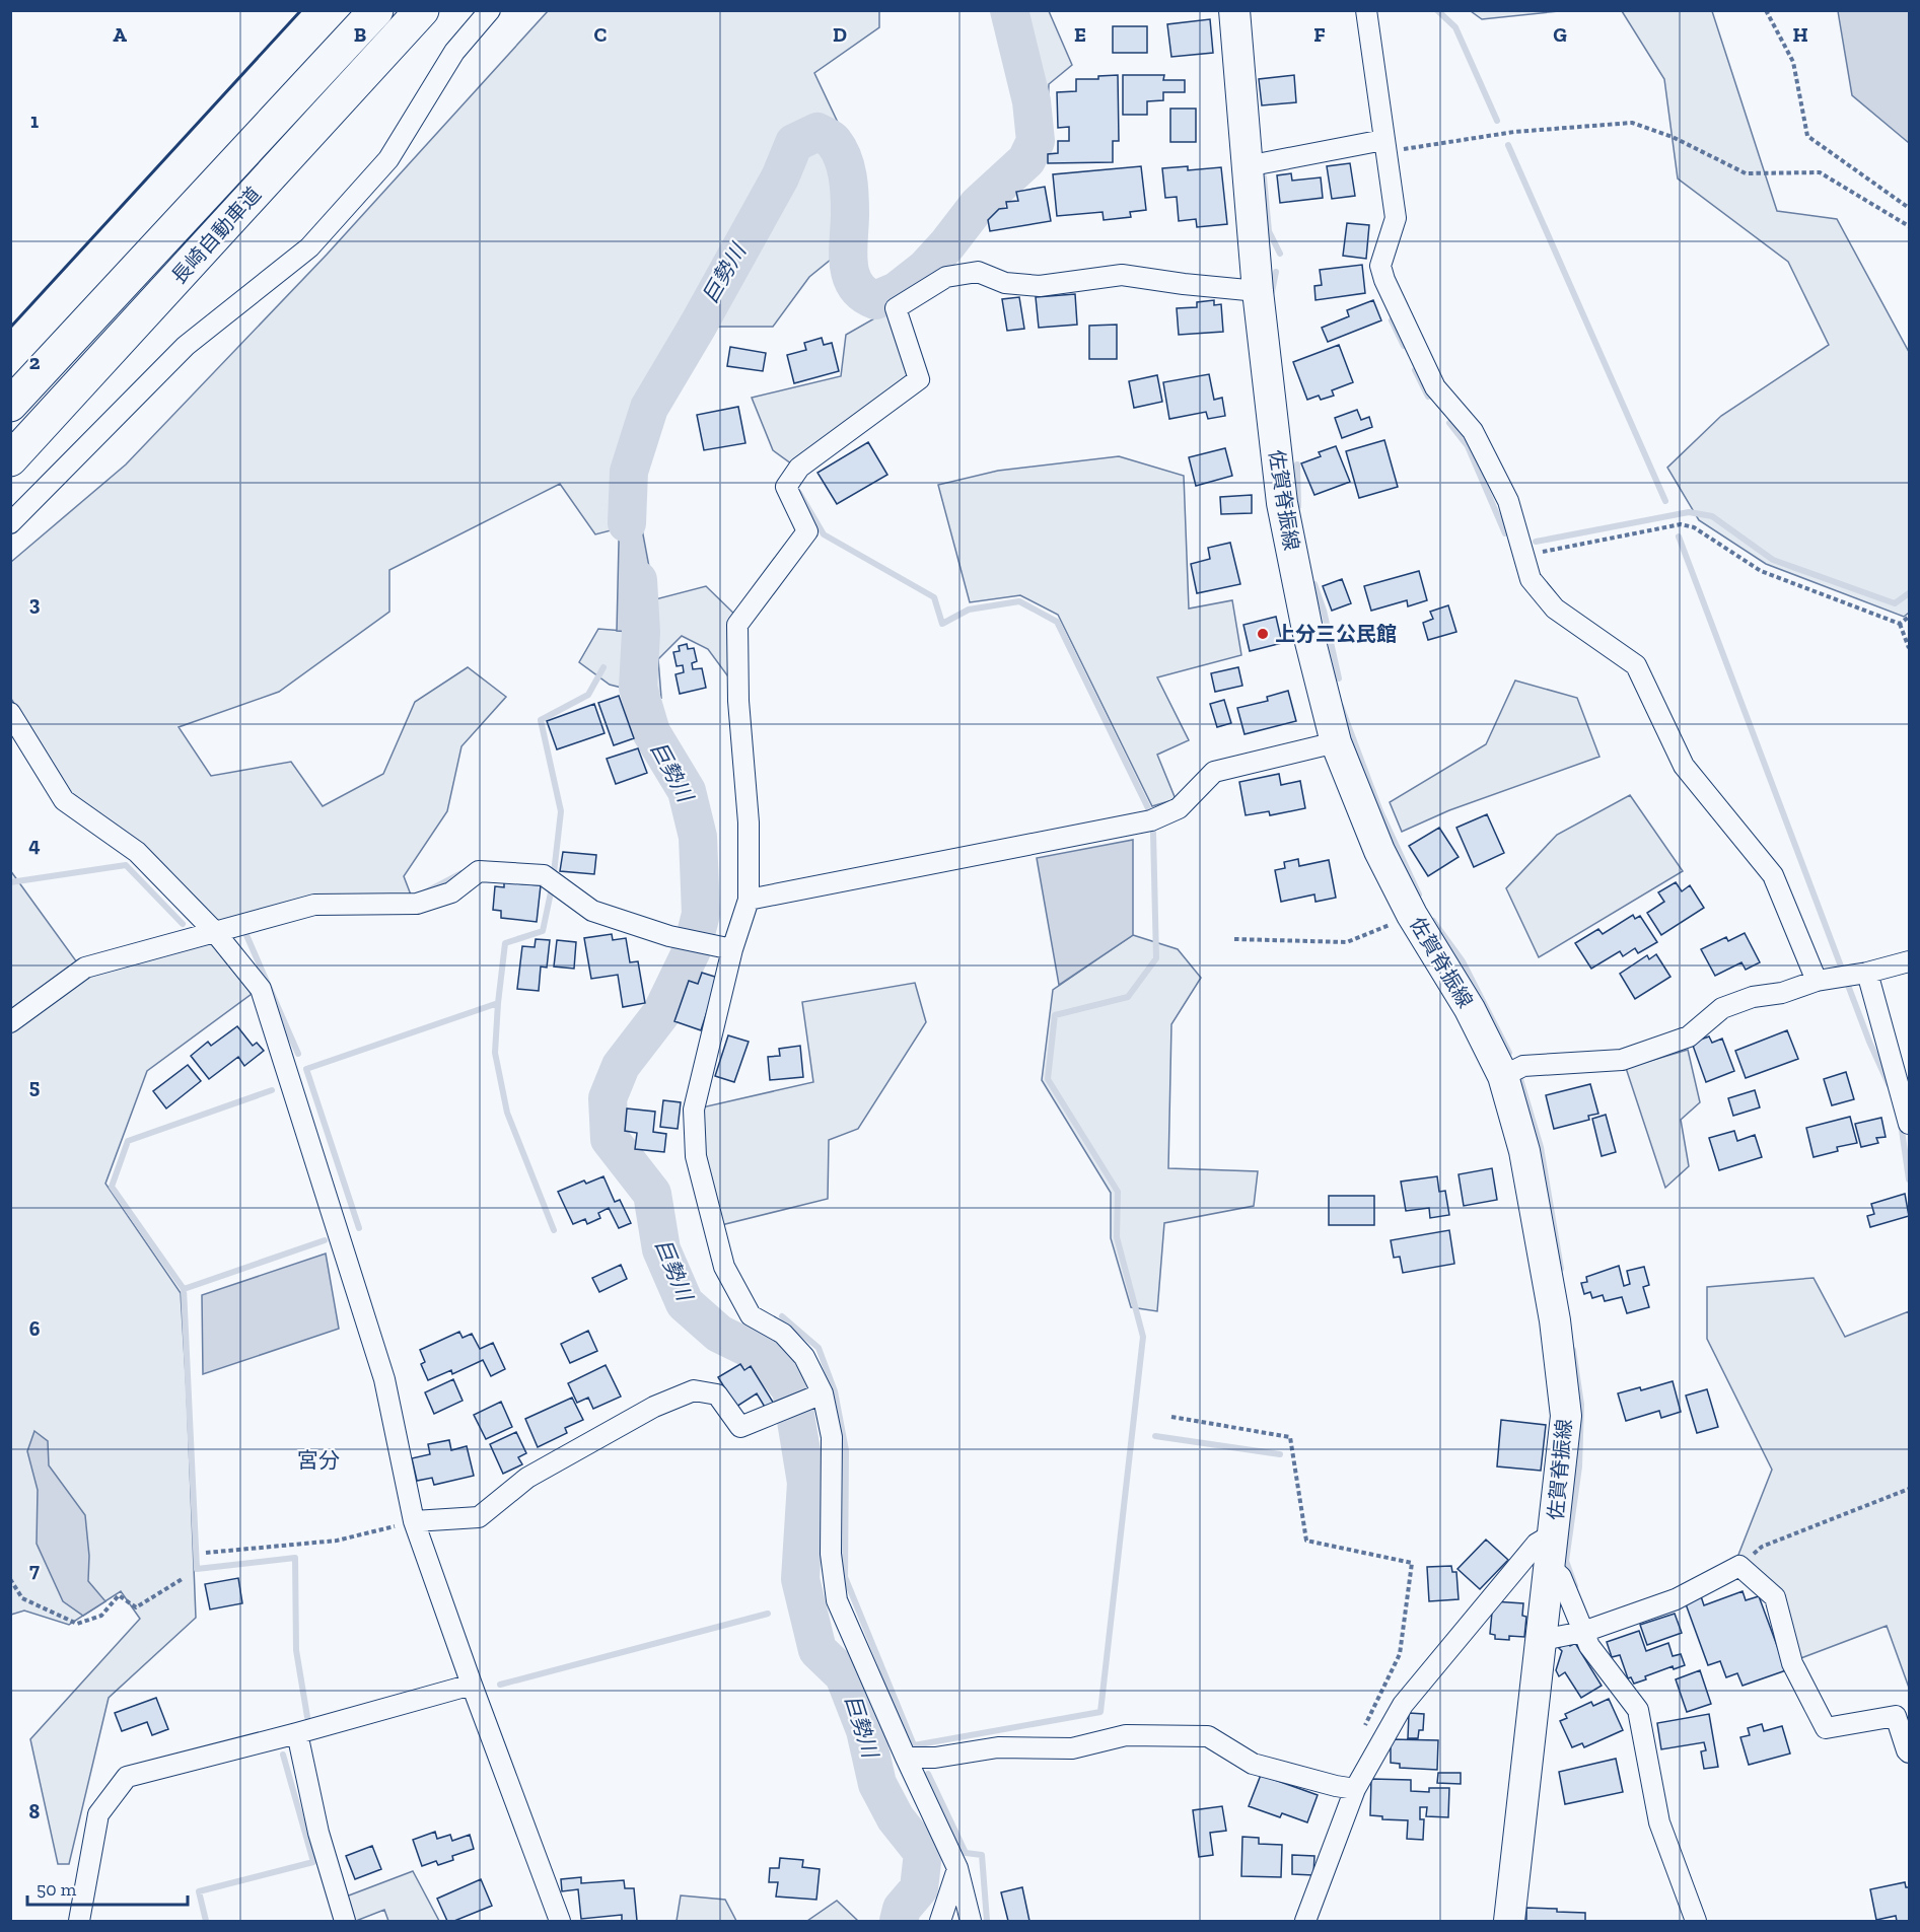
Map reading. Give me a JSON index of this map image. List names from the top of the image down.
{
  "streets": {
    "highway": ["長崎自動車道"],
    "main road": ["佐賀脊振線"]
  },
  "districts": ["宮分"],
  "water": ["巨勢川"],
  "places": ["上分三公民館"],
  "scale_bar": "50 m",
  "grid": {
    "columns": [
      "A",
      "B",
      "C",
      "D",
      "E",
      "F",
      "G",
      "H"
    ],
    "rows": [
      "1",
      "2",
      "3",
      "4",
      "5",
      "6",
      "7",
      "8"
    ]
  }
}
